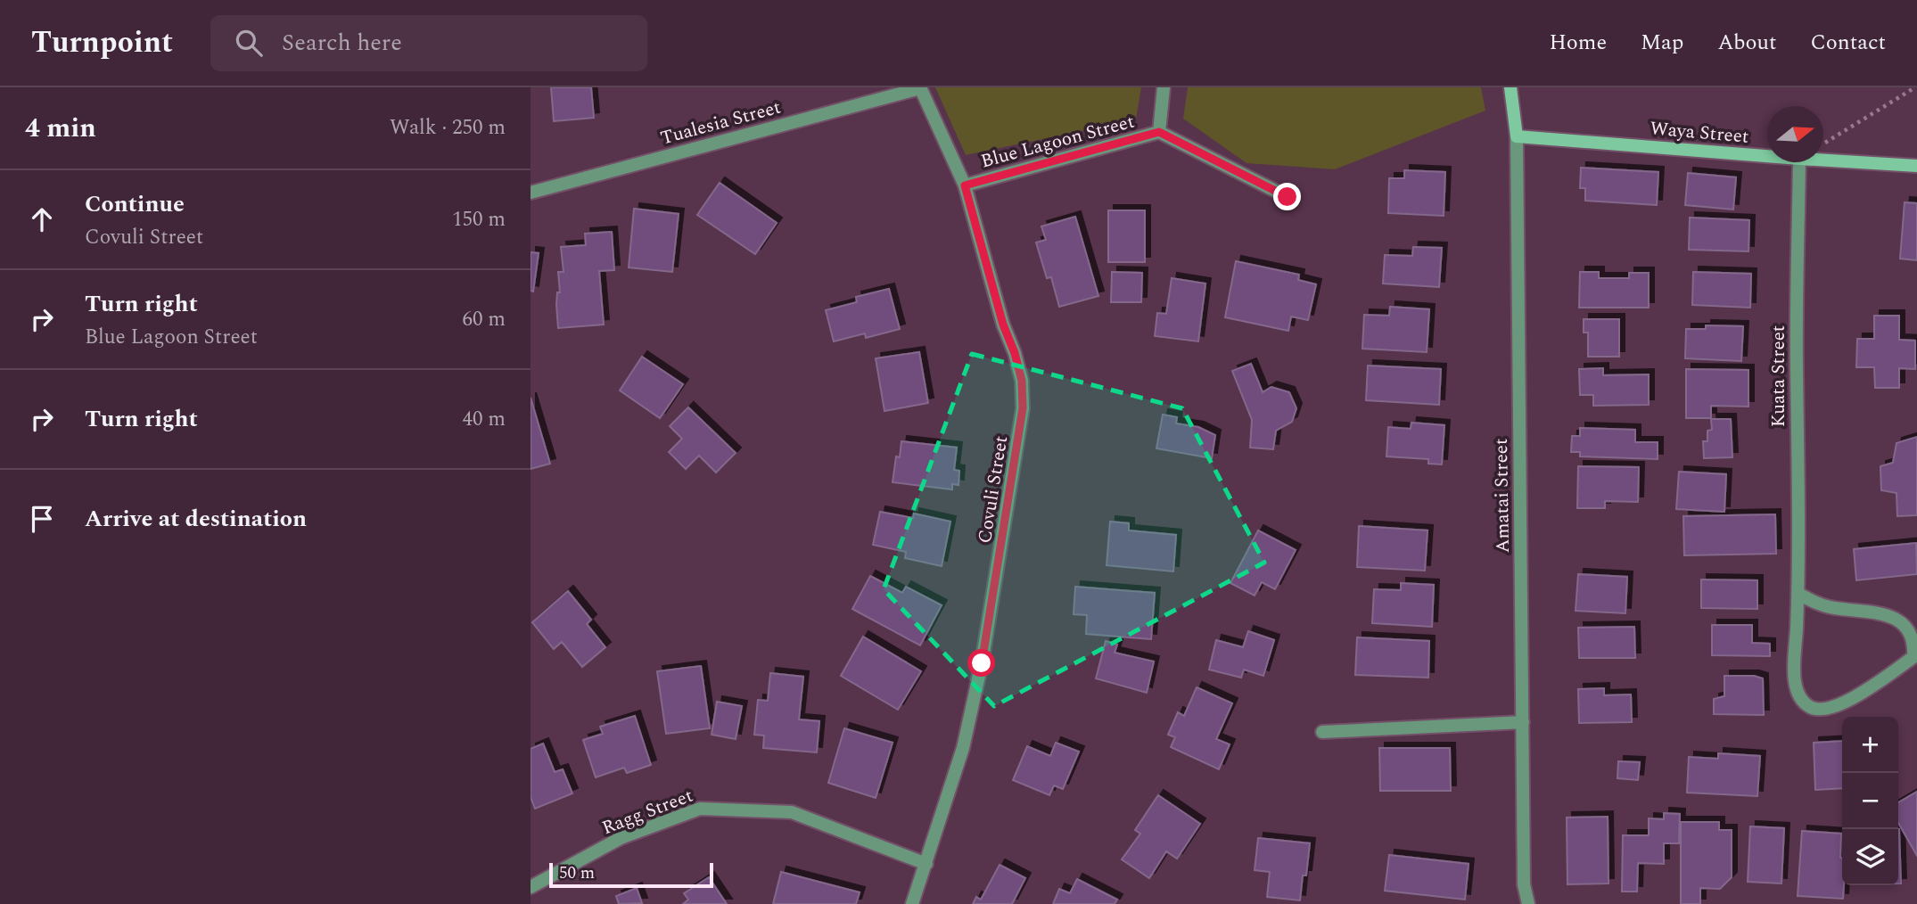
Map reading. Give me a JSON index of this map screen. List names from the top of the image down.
{
  "streets": {
    "main road": ["Waya Street", "Amatai Street"],
    "street": [
      "Tualesia Street",
      "Blue Lagoon Street",
      "Kuata Street",
      "Covuli Street",
      "Ragg Street"
    ]
  },
  "crossings": [
    ["Tualesia Street", "Covuli Street"],
    ["Waya Street", "Amatai Street"],
    ["Blue Lagoon Street", "Covuli Street"],
    ["Covuli Street", "Ragg Street"]
  ],
  "scale_bar": "50 m",
  "north": "right",
  "page": {
    "header": "Turnpoint",
    "search": "Search here",
    "nav": [
      "Home",
      "Map",
      "About",
      "Contact"
    ],
    "heading": ["4 min", "Walk · 250 m"],
    "list": [
      ["Continue", "Covuli Street", "150 m"],
      ["Turn right", "Blue Lagoon Street", "60 m"],
      ["Turn right", "40 m"],
      "Arrive at destination"
    ],
    "map_buttons": ["+", "−"],
    "scale": "50 m"
  }
}
